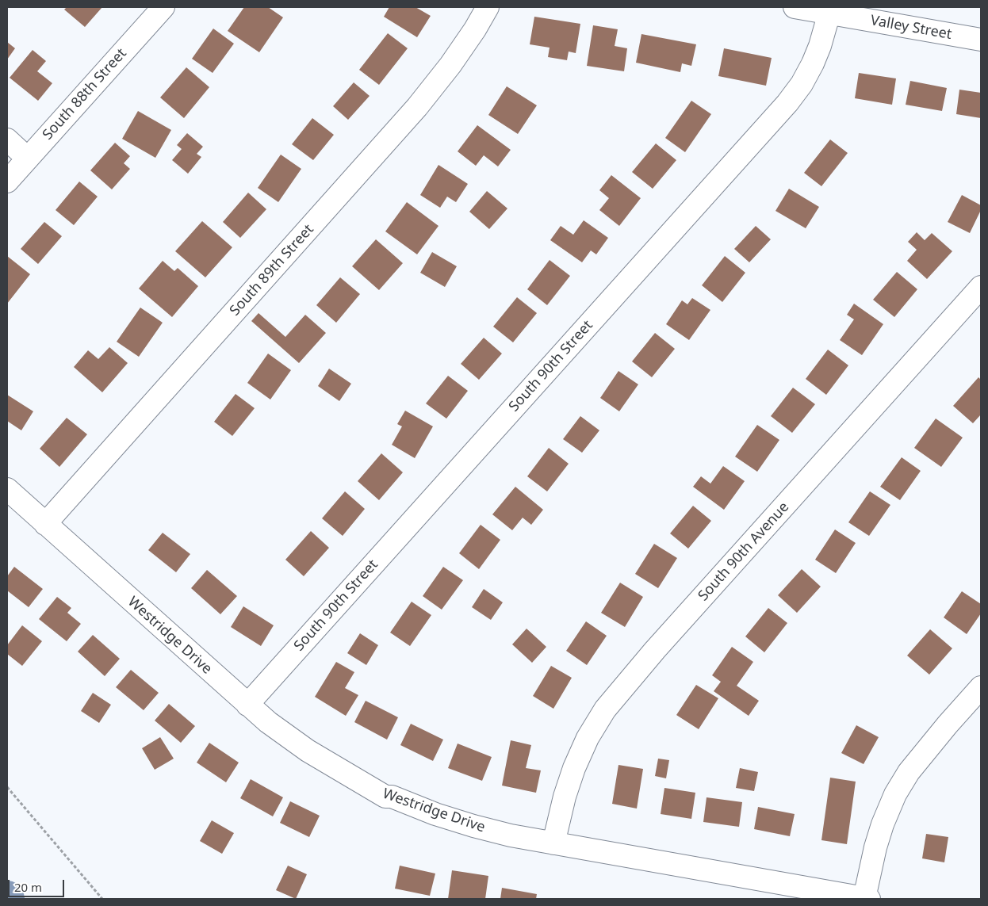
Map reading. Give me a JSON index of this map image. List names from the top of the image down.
{
  "streets": {
    "street": [
      "Valley Street",
      "South 88th Street",
      "South 89th Street",
      "South 90th Street",
      "South 90th Avenue",
      "Westridge Drive"
    ]
  },
  "crossings": [
    ["Valley Street", "South 90th Street"],
    ["South 89th Street", "Westridge Drive"],
    ["South 90th Street", "Westridge Drive"],
    ["South 90th Avenue", "Westridge Drive"]
  ],
  "scale_bar": "20 m"
}
